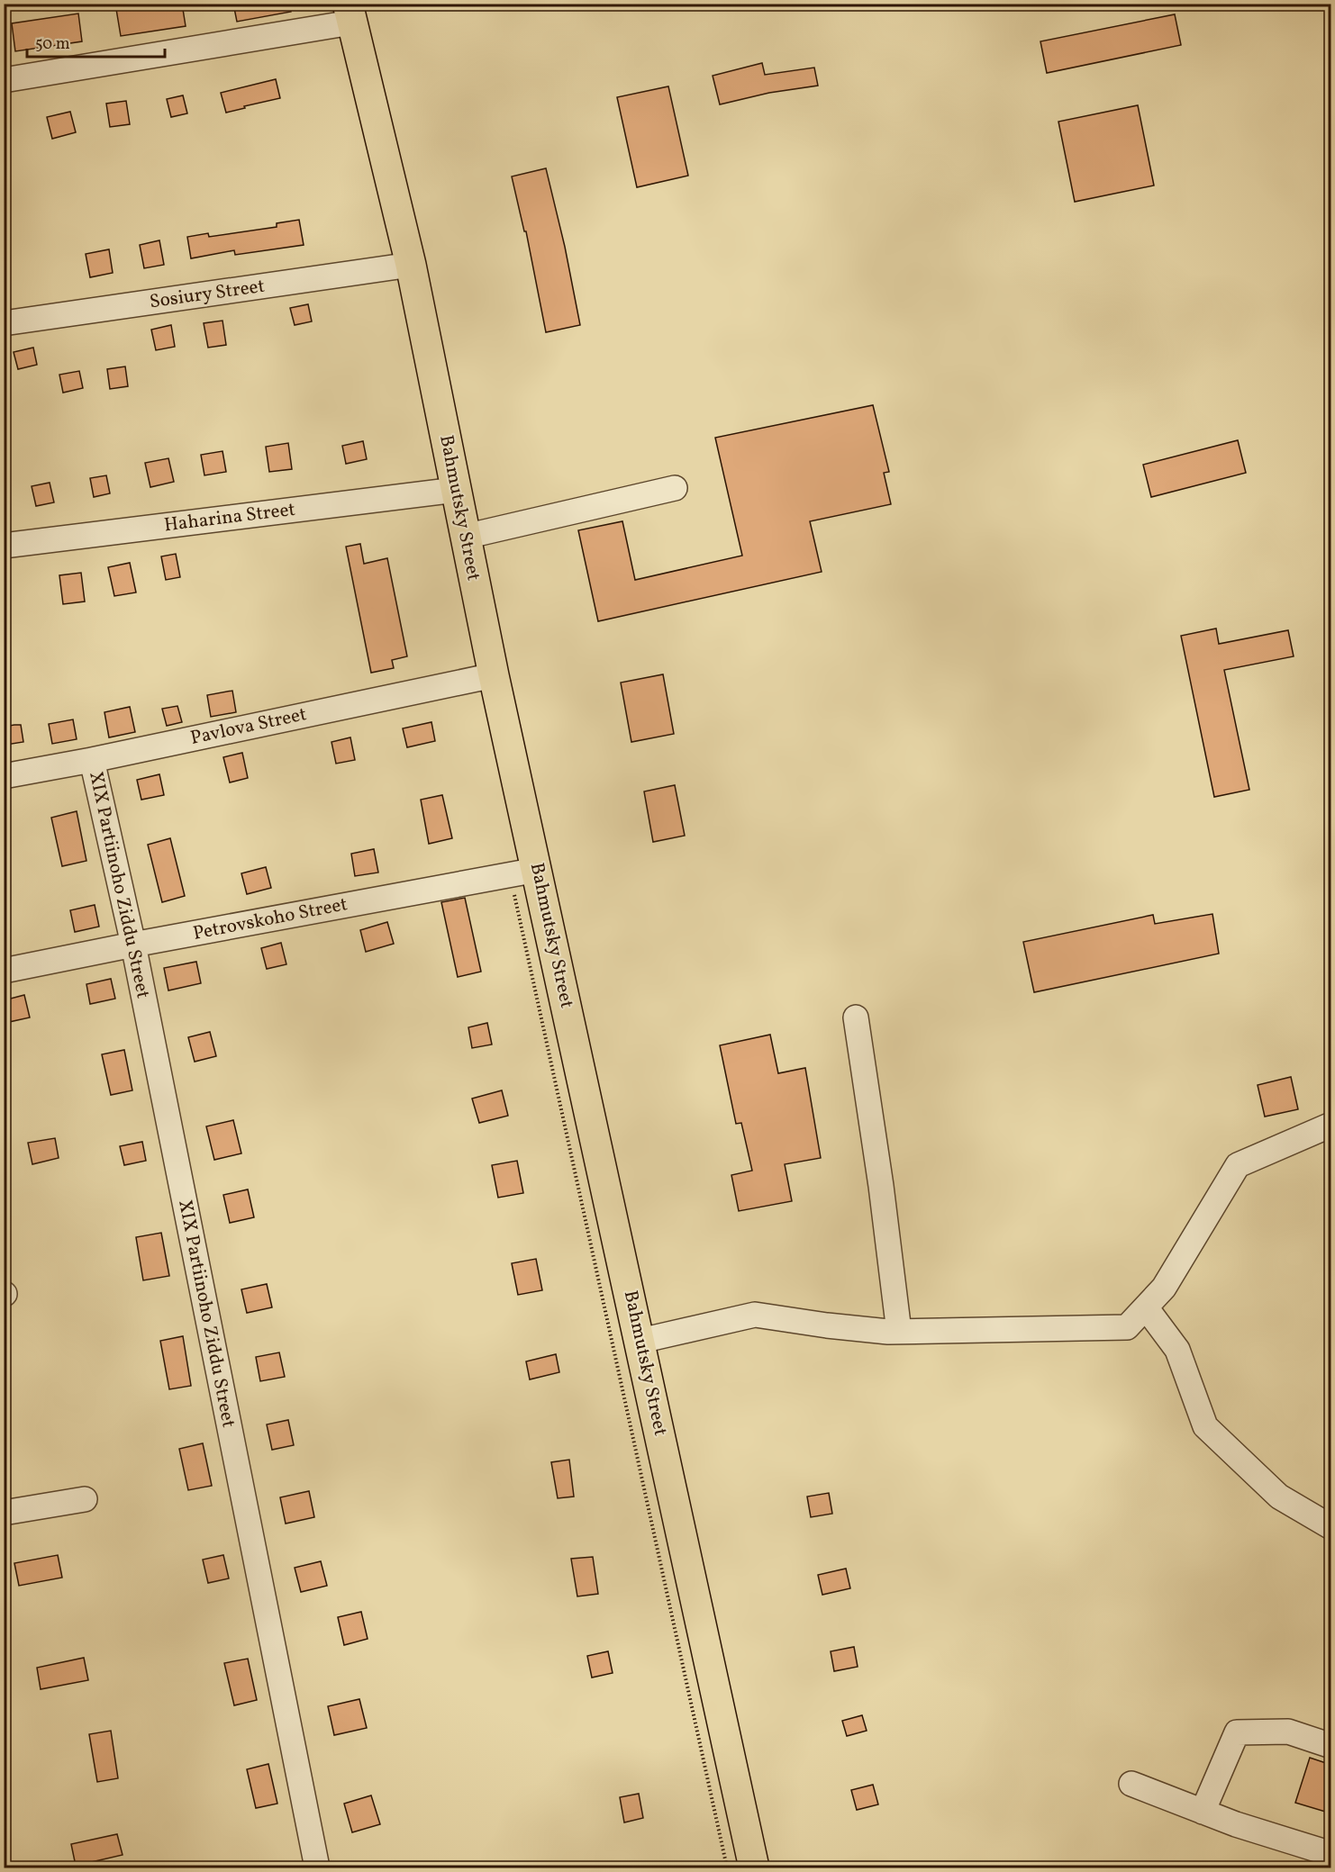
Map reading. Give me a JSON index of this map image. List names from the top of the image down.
{
  "streets": {
    "main road": ["Bahmutsky Street"],
    "street": [
      "Sosiury Street",
      "Haharina Street",
      "Pavlova Street",
      "XIX Partiinoho Ziddu Street",
      "Petrovskoho Street"
    ]
  },
  "crossings": [
    ["Sosiury Street", "Bahmutsky Street"],
    ["Bahmutsky Street", "Haharina Street"],
    ["Bahmutsky Street", "Pavlova Street"],
    ["Bahmutsky Street", "Petrovskoho Street"],
    ["Pavlova Street", "XIX Partiinoho Ziddu Street"],
    ["XIX Partiinoho Ziddu Street", "Petrovskoho Street"]
  ],
  "scale_bar": "50 m"
}
